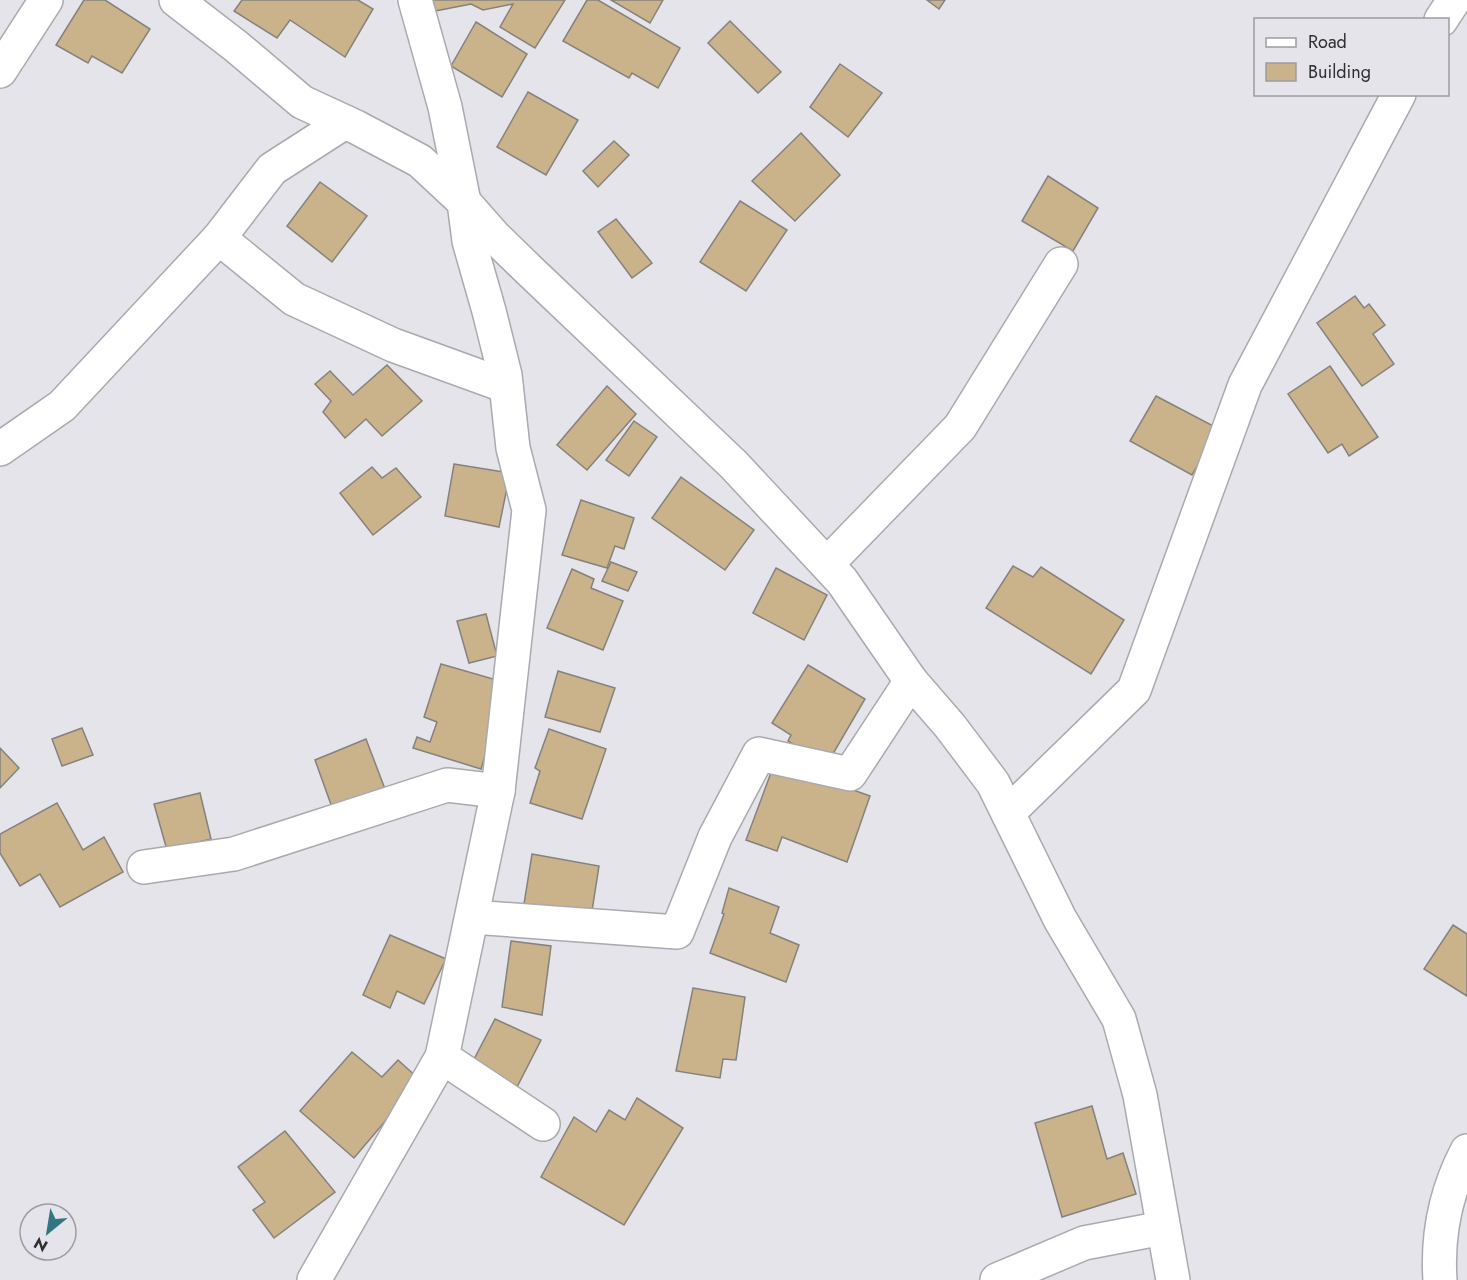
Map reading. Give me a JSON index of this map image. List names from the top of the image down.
{
  "legend": ["Road", "Building"],
  "north": "bottom left"
}
